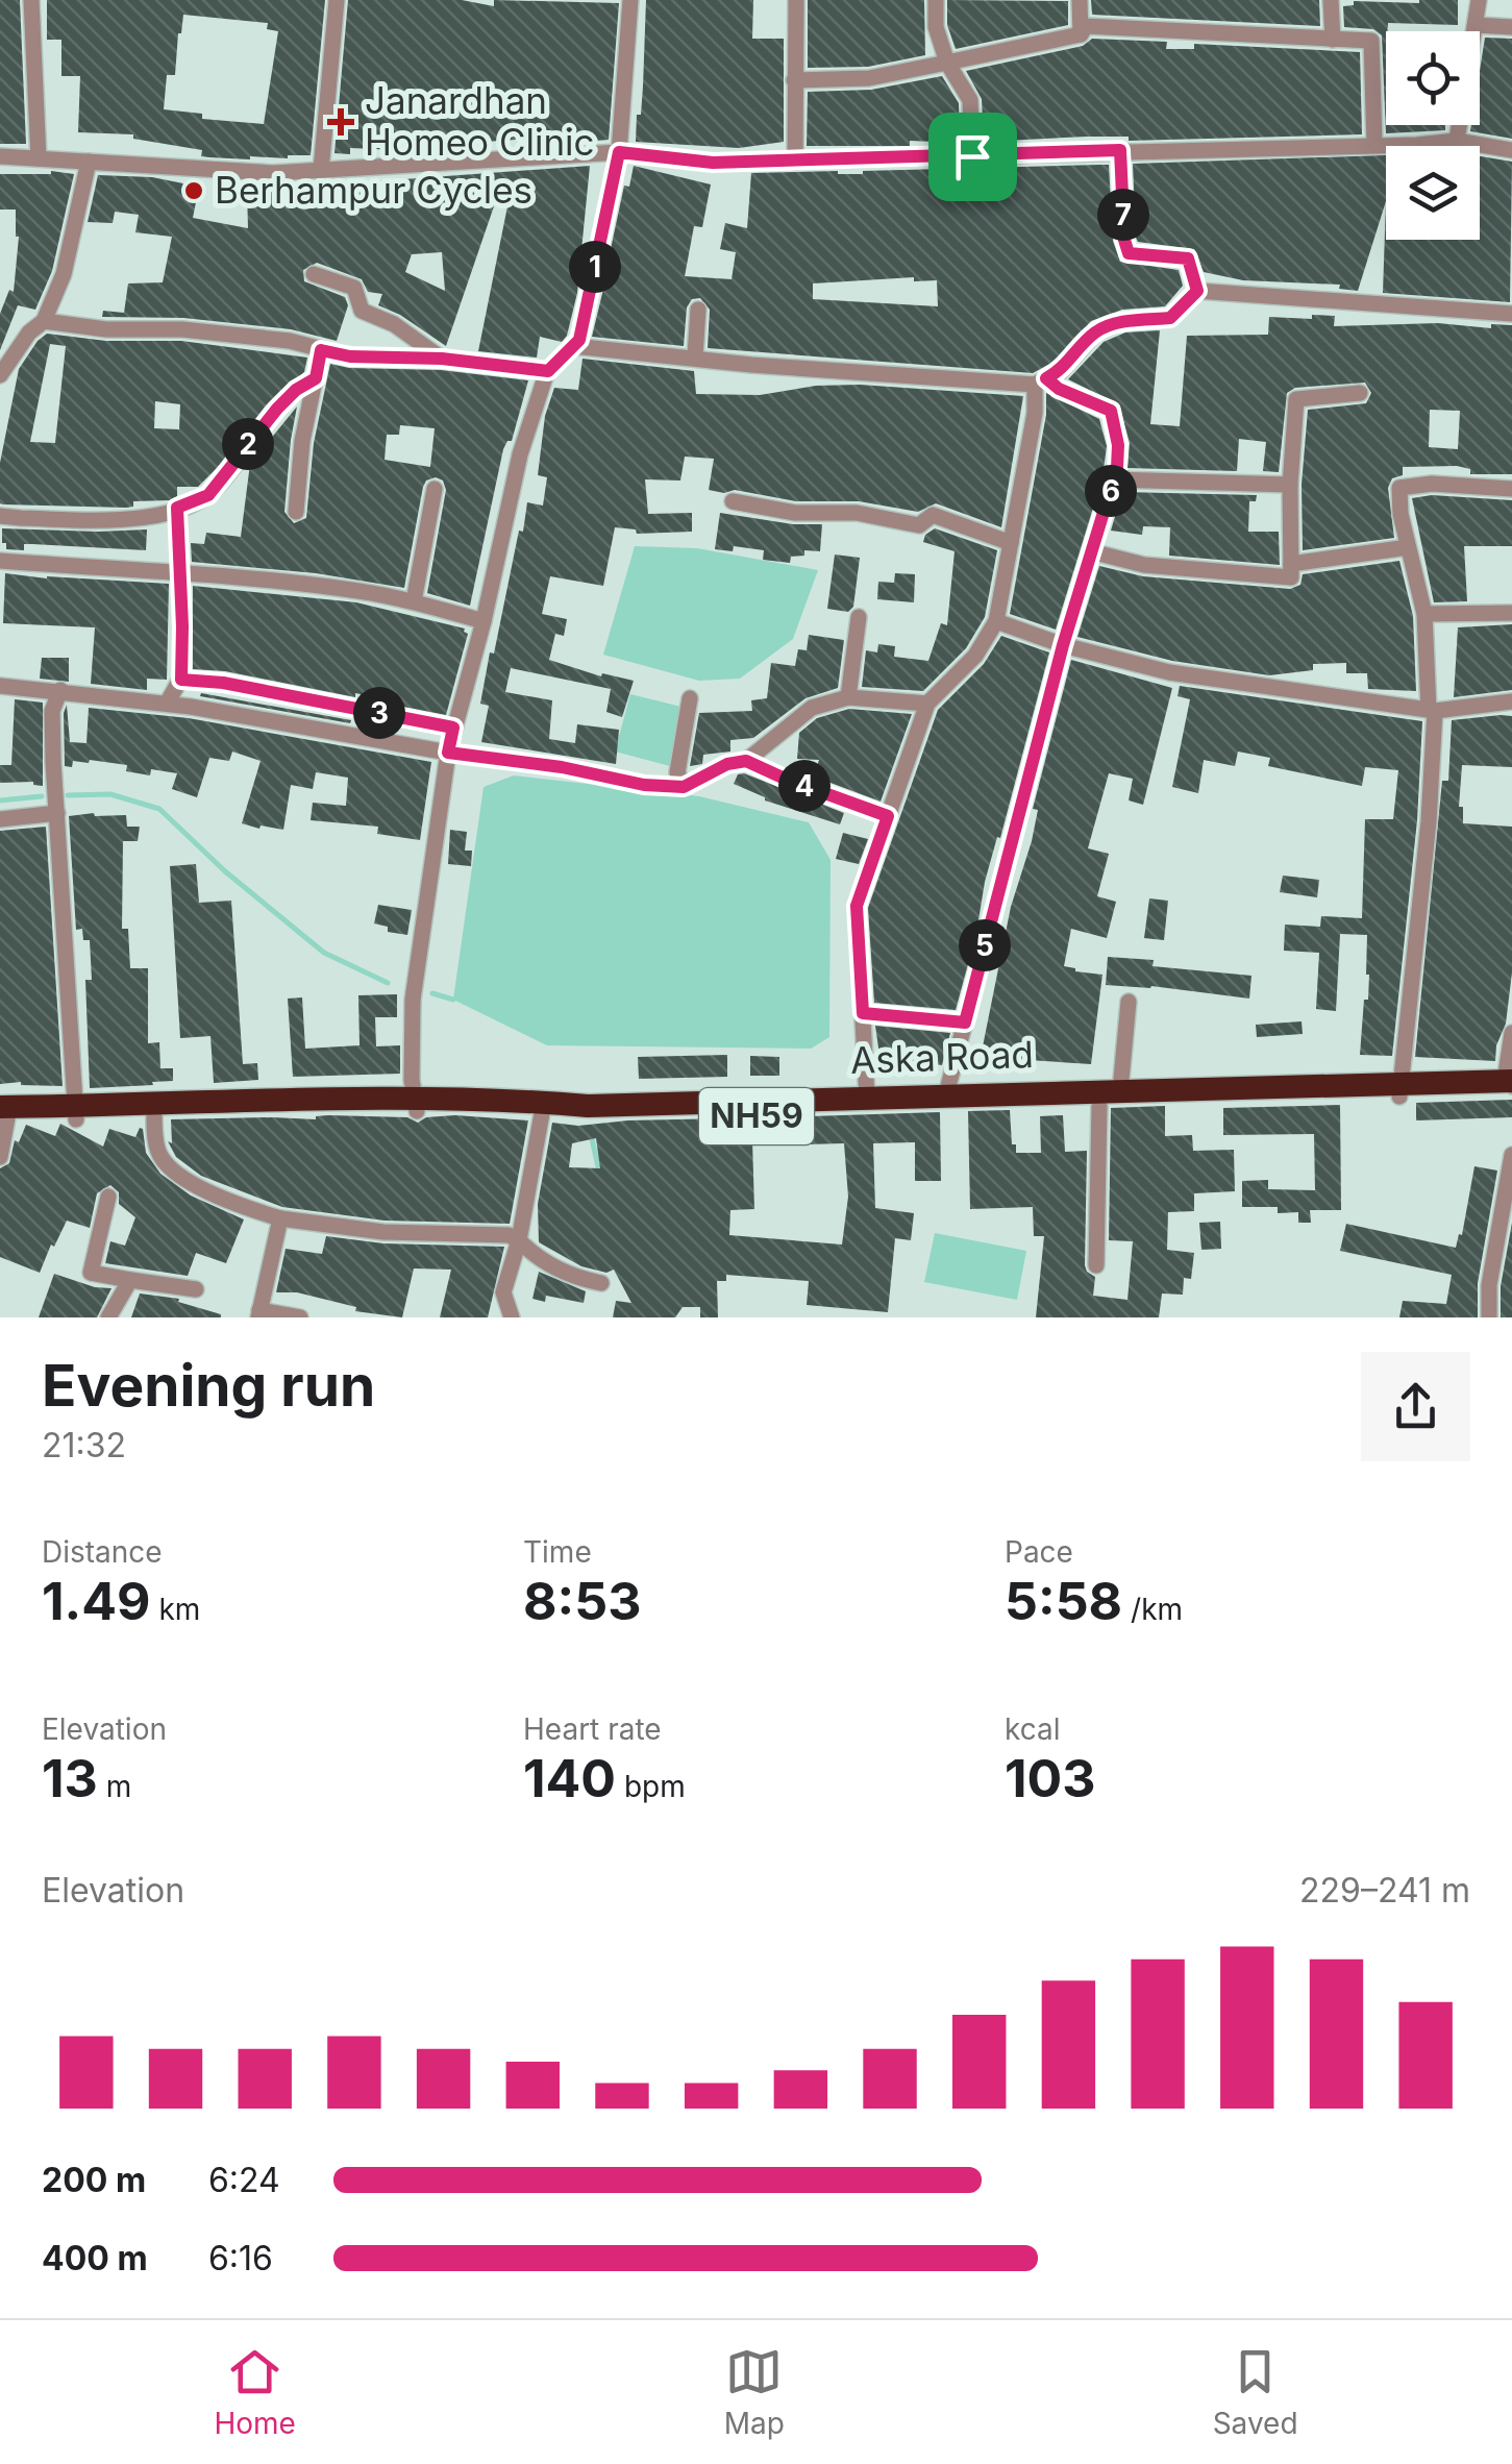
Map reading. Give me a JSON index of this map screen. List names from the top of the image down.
{
  "streets": {
    "highway": ["Aska Road", "NH59"]
  },
  "crossings": [
    ["Aska Road", "NH59"]
  ],
  "places": {
    "health": ["Janardhan Homeo Clinic"],
    "other": ["Berhampur Cycles"]
  },
  "page": {
    "pins": [
      "7",
      "1",
      "2",
      "6",
      "3",
      "4",
      "5"
    ],
    "heading": ["Evening run", "21:32"],
    "stats": [
      ["Distance", "1.49 km"],
      ["Time", "8:53"],
      ["Pace", "5:58 /km"],
      ["Elevation", "13 m"],
      ["Heart rate", "140 bpm"],
      ["kcal", "103"]
    ],
    "chart": ["Elevation", "229–241 m"],
    "list": [
      {
        "name": "200 m",
        "note": "6:24"
      },
      {
        "name": "400 m",
        "note": "6:16"
      }
    ],
    "tabs": ["Home", "Map", "Saved"]
  }
}
